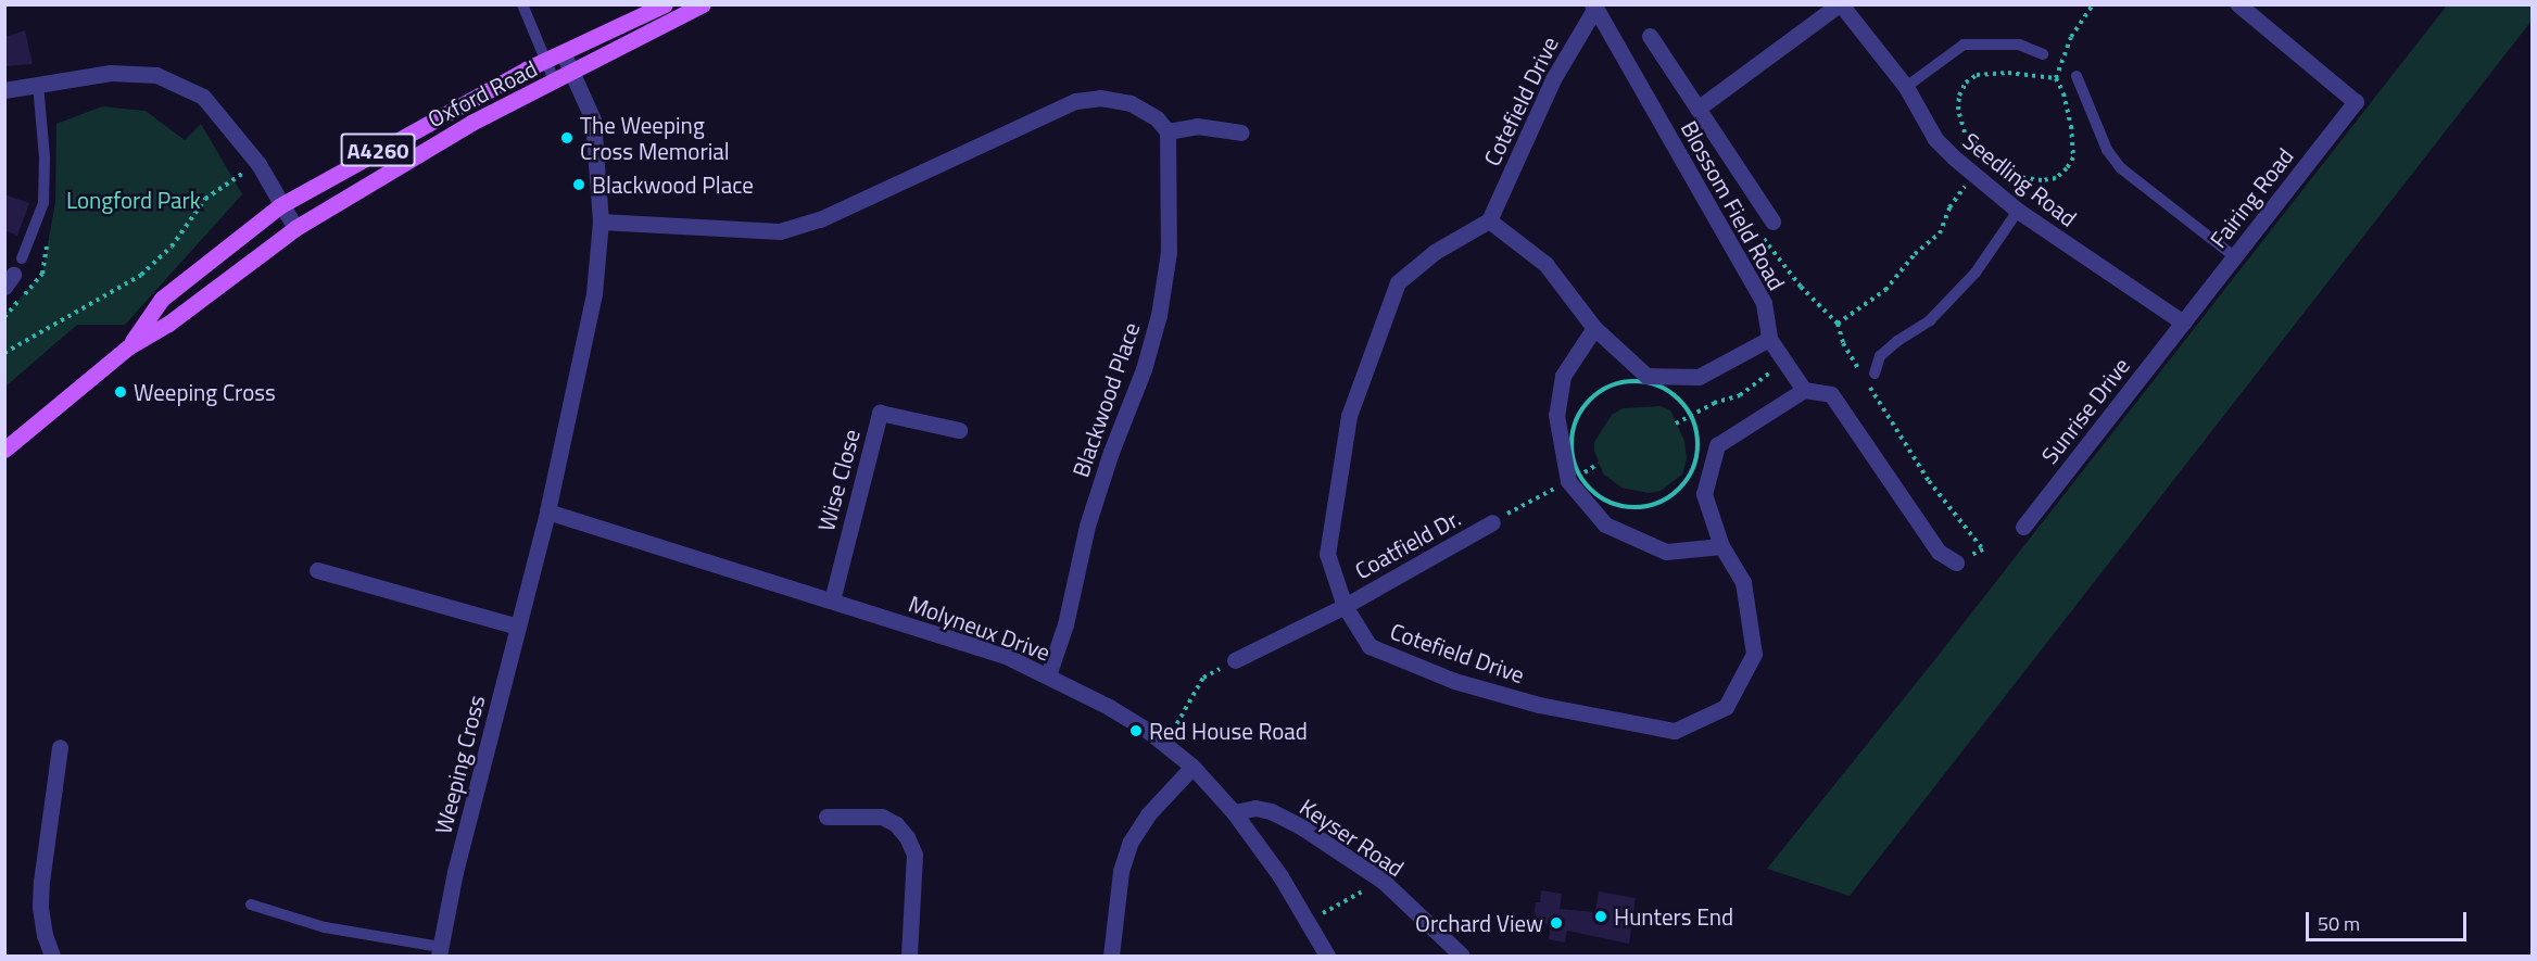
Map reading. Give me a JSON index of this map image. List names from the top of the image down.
{
  "streets": {
    "main road": ["Oxford Road", "A4260"],
    "street": [
      "Cotefield Drive",
      "Seedling Road",
      "Fairing Road",
      "Blossom Field Road",
      "Blackwood Place",
      "Sunrise Drive",
      "Wise Close",
      "Coatfield Dr.",
      "Molyneux Drive",
      "Weeping Cross",
      "Keyser Road"
    ]
  },
  "crossings": [
    ["Oxford Road", "Weeping Cross"],
    ["Cotefield Drive", "Blossom Field Road"],
    ["Cotefield Drive", "Coatfield Dr."],
    ["Seedling Road", "Fairing Road"],
    ["Seedling Road", "Sunrise Drive"],
    ["Fairing Road", "Sunrise Drive"],
    ["Blackwood Place", "Molyneux Drive"],
    ["Wise Close", "Molyneux Drive"],
    ["Molyneux Drive", "Weeping Cross"],
    ["Molyneux Drive", "Keyser Road"]
  ],
  "parks": ["Longford Park"],
  "places": [
    "The Weeping Cross Memorial",
    "Blackwood Place",
    "Weeping Cross",
    "Red House Road",
    "Hunters End",
    "Orchard View"
  ],
  "scale_bar": "50 m"
}
